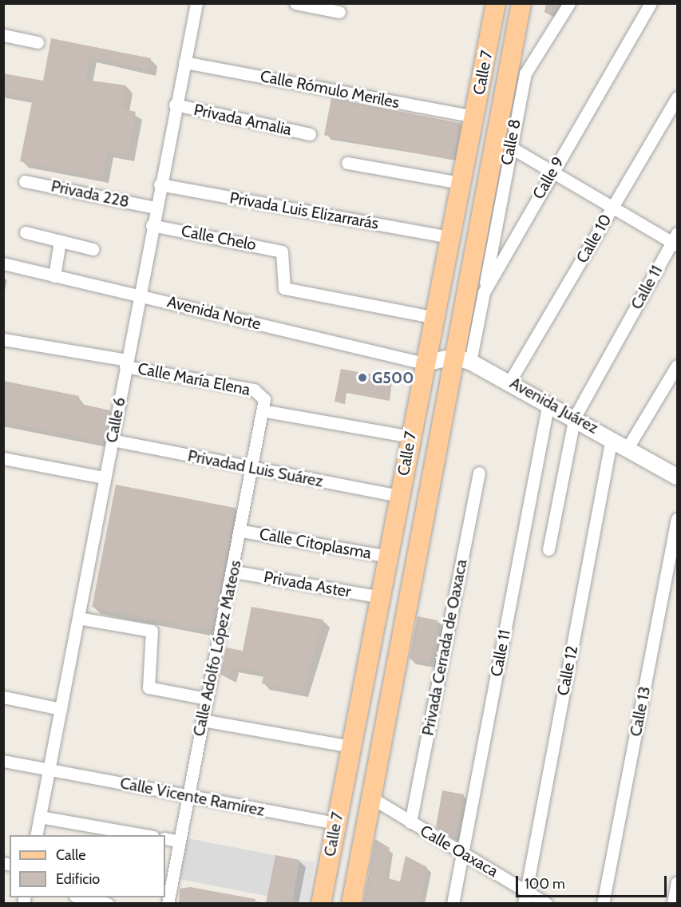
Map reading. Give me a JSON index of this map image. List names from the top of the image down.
{
  "streets": {
    "main road": ["Calle 7"],
    "street": [
      "Calle Rómulo Meriles",
      "Privada Amalia",
      "Calle 8",
      "Calle 9",
      "Privada 228",
      "Privada Luis Elizarrarás",
      "Calle Chelo",
      "Calle 10",
      "Calle 11",
      "Avenida Norte",
      "Calle María Elena",
      "Avenida Juárez",
      "Calle 6",
      "Privadad Luis Suárez",
      "Calle Citoplasma",
      "Privada Aster",
      "Privada Cerrada de Oaxaca",
      "Calle Adolfo López Mateos",
      "Calle 12",
      "Calle 13",
      "Calle Vicente Ramírez",
      "Calle Oaxaca"
    ]
  },
  "crossings": [
    ["Calle 7", "Calle Rómulo Meriles"],
    ["Calle 7", "Calle 9"],
    ["Calle 7", "Privada Luis Elizarrarás"],
    ["Calle 7", "Calle Chelo"],
    ["Calle 7", "Avenida Norte"],
    ["Calle 7", "Avenida Juárez"],
    ["Calle 7", "Privadad Luis Suárez"],
    ["Calle 7", "Calle Citoplasma"],
    ["Calle 7", "Privada Aster"],
    ["Calle 7", "Calle Vicente Ramírez"],
    ["Calle 7", "Calle Oaxaca"],
    ["Calle Rómulo Meriles", "Calle 6"],
    ["Privada Amalia", "Calle 6"],
    ["Calle 8", "Calle 9"],
    ["Calle 9", "Avenida Juárez"],
    ["Privada 228", "Calle 6"],
    ["Privada Luis Elizarrarás", "Calle 6"],
    ["Calle Chelo", "Calle 6"],
    ["Calle 10", "Avenida Juárez"],
    ["Calle 11", "Avenida Juárez"],
    ["Calle 11", "Calle Oaxaca"],
    ["Avenida Norte", "Calle 6"],
    ["Calle María Elena", "Calle 6"],
    ["Calle María Elena", "Calle Adolfo López Mateos"],
    ["Avenida Juárez", "Calle 12"],
    ["Calle 6", "Privadad Luis Suárez"],
    ["Calle 6", "Calle Vicente Ramírez"],
    ["Privadad Luis Suárez", "Calle Adolfo López Mateos"],
    ["Calle Citoplasma", "Calle Adolfo López Mateos"],
    ["Privada Aster", "Calle Adolfo López Mateos"],
    ["Privada Cerrada de Oaxaca", "Calle Oaxaca"],
    ["Calle Adolfo López Mateos", "Calle Vicente Ramírez"],
    ["Calle 12", "Calle Oaxaca"]
  ],
  "places": ["G500"],
  "legend": ["Calle", "Edificio"],
  "scale_bar": "100 m"
}
